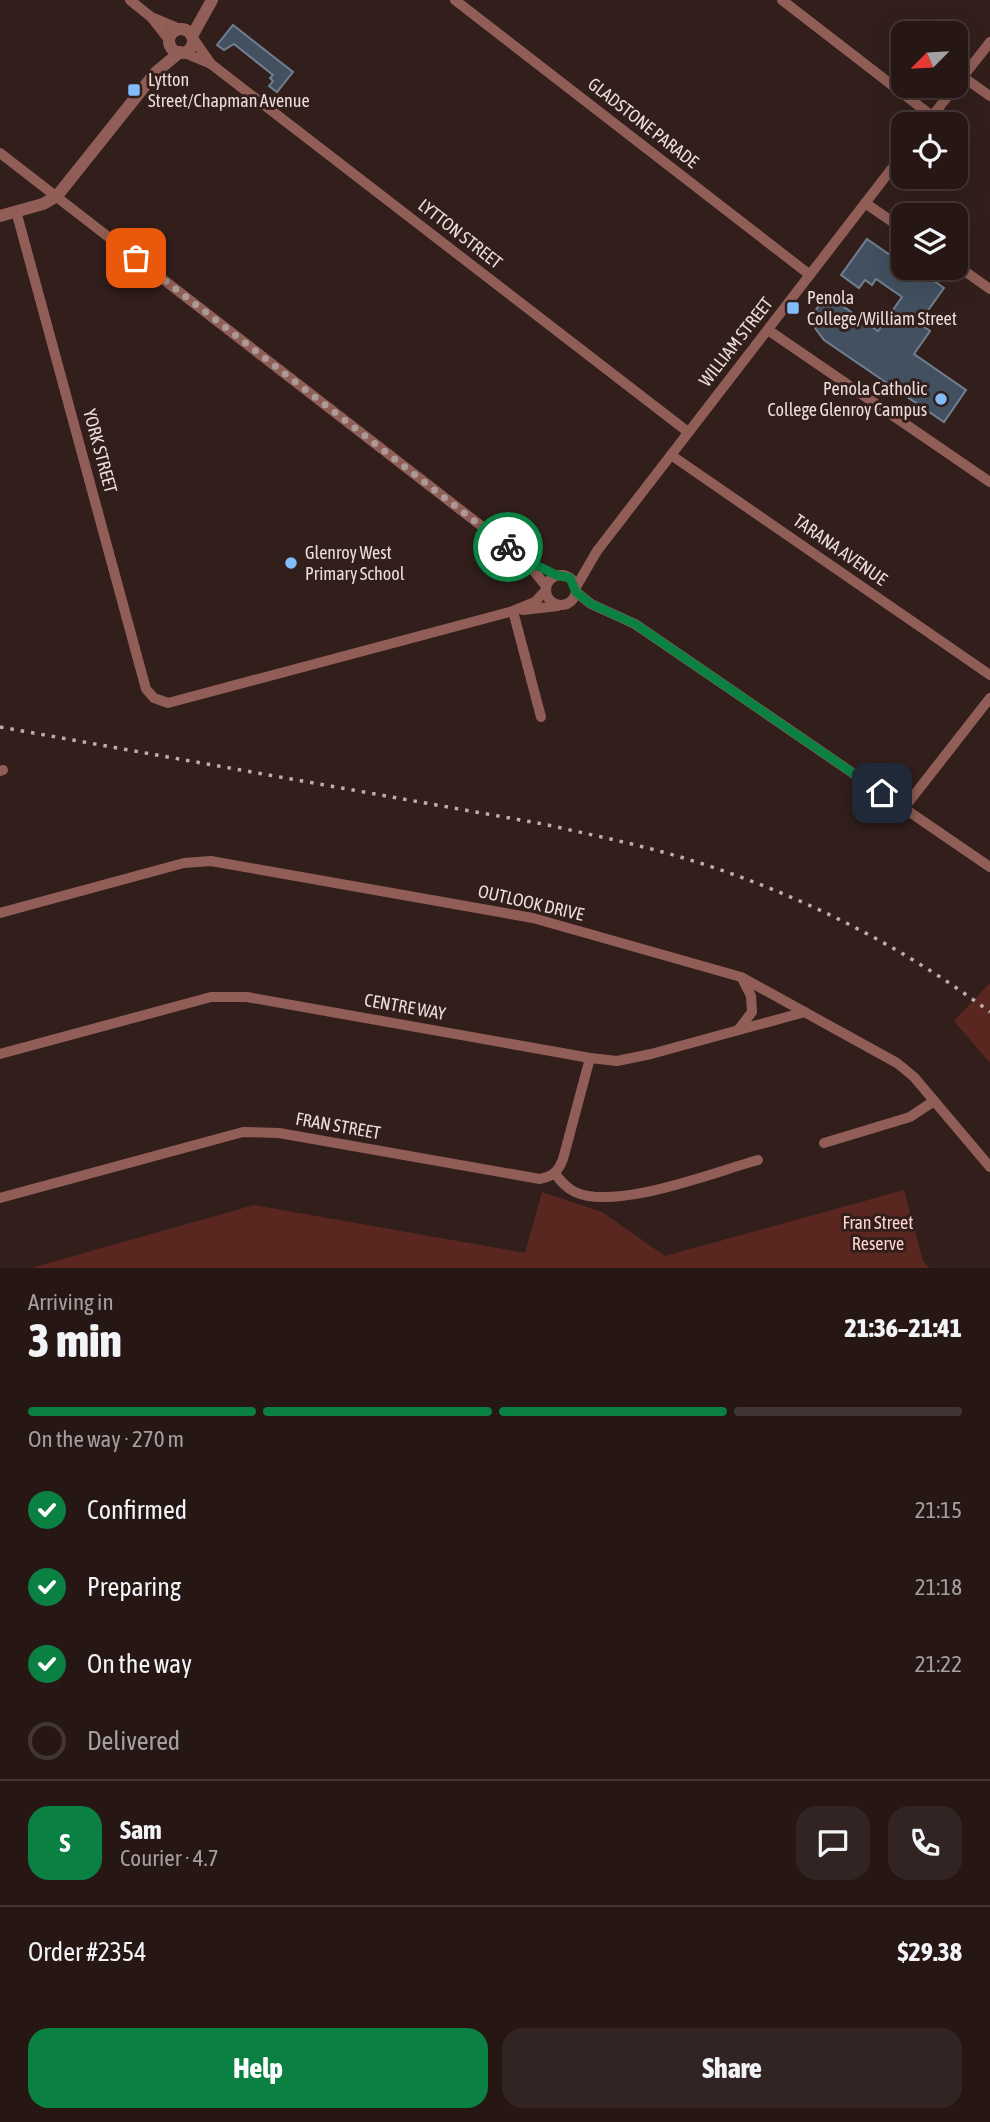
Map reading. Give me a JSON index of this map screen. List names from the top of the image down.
{
  "streets": {
    "street": [
      "GLADSTONE PARADE",
      "LYTTON STREET",
      "WILLIAM STREET",
      "YORK STREET",
      "TARANA AVENUE",
      "OUTLOOK DRIVE",
      "CENTRE WAY",
      "FRAN STREET"
    ]
  },
  "crossings": [
    ["GLADSTONE PARADE", "WILLIAM STREET"],
    ["LYTTON STREET", "WILLIAM STREET"],
    ["WILLIAM STREET", "TARANA AVENUE"],
    ["OUTLOOK DRIVE", "CENTRE WAY"]
  ],
  "parks": ["Fran Street Reserve"],
  "places": {
    "transit": ["Lytton Street/Chapman Avenue", "Penola College/William Street"],
    "other": ["Penola Catholic College Glenroy Campus", "Glenroy West Primary School"]
  },
  "north": "bottom left",
  "page": {
    "heading": ["3 min", "Arriving in", "21:36–21:41"],
    "panel": [
      "Sam",
      "Courier · 4.7",
      "Order #2354",
      "$29.38"
    ],
    "bar": "On the way · 270 m",
    "list": [
      ["Confirmed", "21:15"],
      ["Preparing", "21:18"],
      ["On the way", "21:22"],
      "Delivered"
    ],
    "round": "S",
    "buttons": ["Help", "Share"]
  }
}
